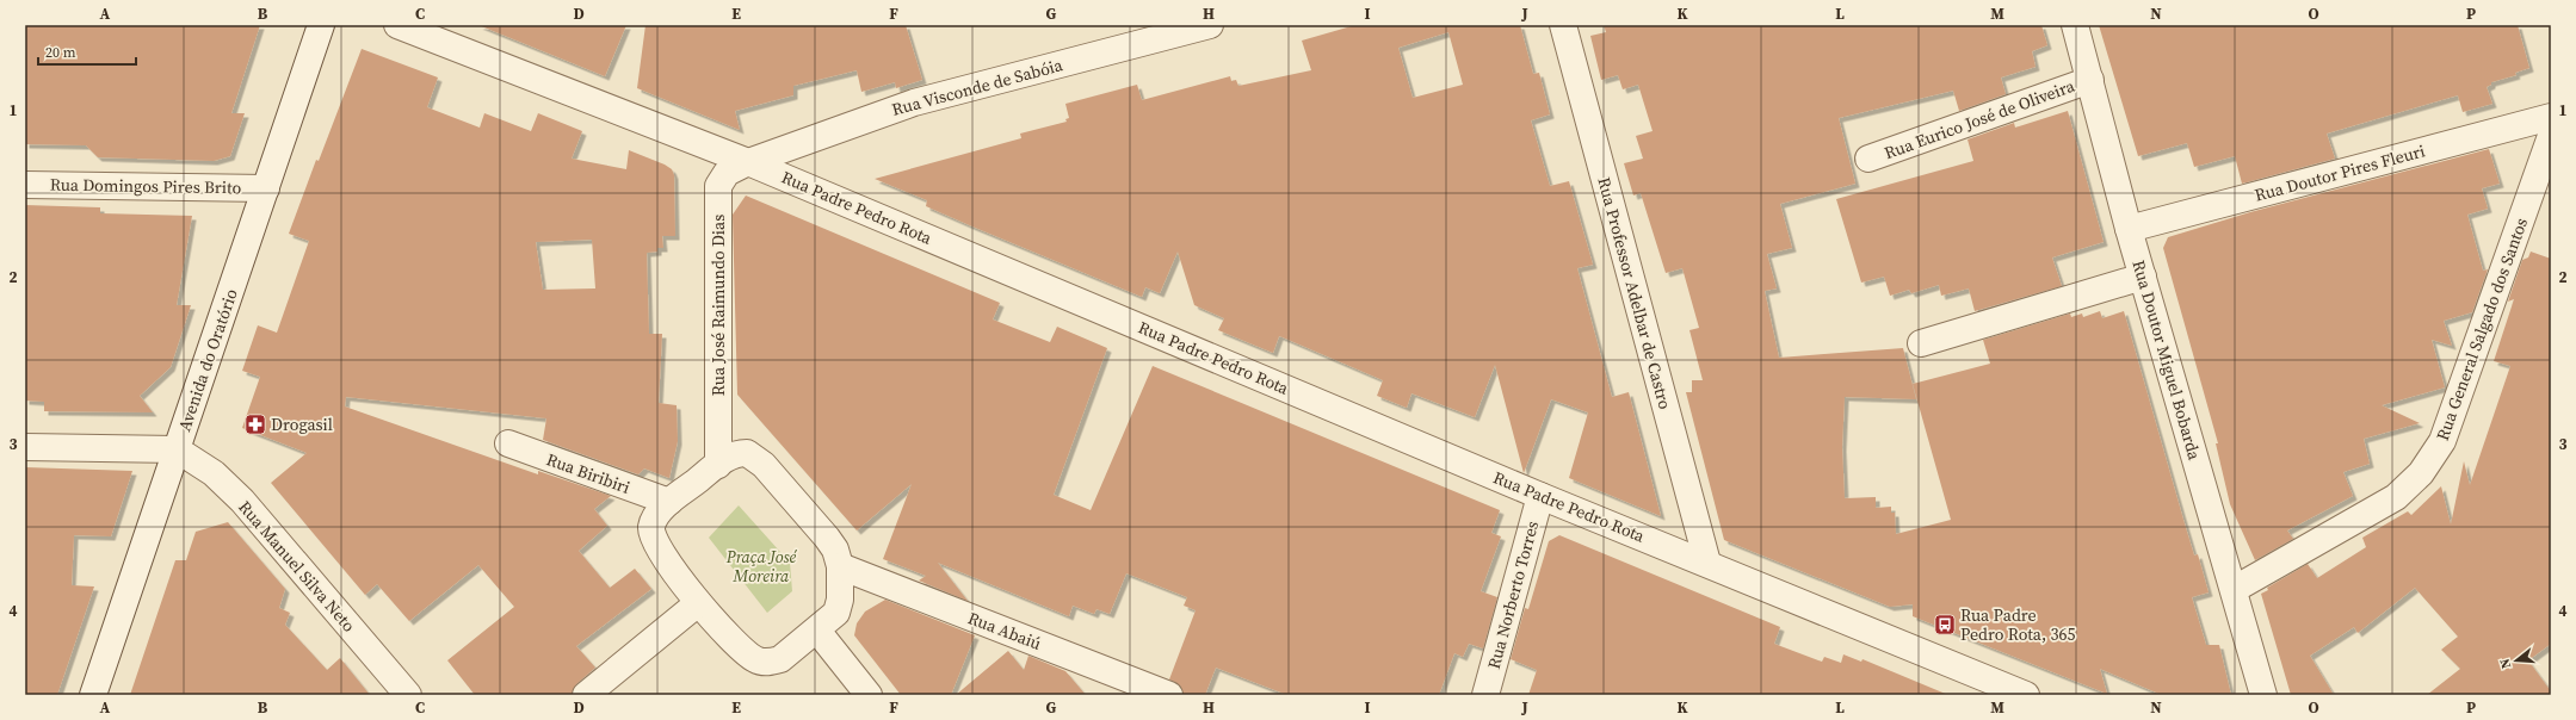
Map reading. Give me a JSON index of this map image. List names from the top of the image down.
{
  "streets": {
    "street": [
      "Rua Visconde de Sabóia",
      "Rua Eurico José de Oliveira",
      "Rua Doutor Pires Fleuri",
      "Rua Domingos Pires Brito",
      "Rua Padre Pedro Rota",
      "Rua Professor Adelbar de Castro",
      "Rua José Raimundo Dias",
      "Rua General Salgado dos Santos",
      "Avenida do Oratório",
      "Rua Doutor Miguel Bobarda",
      "Rua Biribiri",
      "Rua Manuel Silva Neto",
      "Rua Norberto Torres",
      "Rua Abaiú"
    ]
  },
  "crossings": [
    ["Rua Visconde de Sabóia", "Rua Padre Pedro Rota"],
    ["Rua Visconde de Sabóia", "Rua José Raimundo Dias"],
    ["Rua Eurico José de Oliveira", "Rua Doutor Miguel Bobarda"],
    ["Rua Doutor Pires Fleuri", "Rua Doutor Miguel Bobarda"],
    ["Rua Domingos Pires Brito", "Avenida do Oratório"],
    ["Rua Padre Pedro Rota", "Rua Professor Adelbar de Castro"],
    ["Rua Padre Pedro Rota", "Rua José Raimundo Dias"],
    ["Rua Padre Pedro Rota", "Rua Norberto Torres"],
    ["Rua General Salgado dos Santos", "Rua Doutor Miguel Bobarda"],
    ["Avenida do Oratório", "Rua Manuel Silva Neto"]
  ],
  "parks": ["Praça José Moreira"],
  "places": {
    "pharmacy": ["Drogasil"],
    "bus stop": ["Rua Padre Pedro Rota, 365"]
  },
  "scale_bar": "20 m",
  "north": "left",
  "grid": {
    "columns": [
      "A",
      "B",
      "C",
      "D",
      "E",
      "F",
      "G",
      "H",
      "I",
      "J",
      "K",
      "L",
      "M",
      "N",
      "O",
      "P"
    ],
    "rows": [
      "1",
      "2",
      "3",
      "4"
    ]
  }
}
